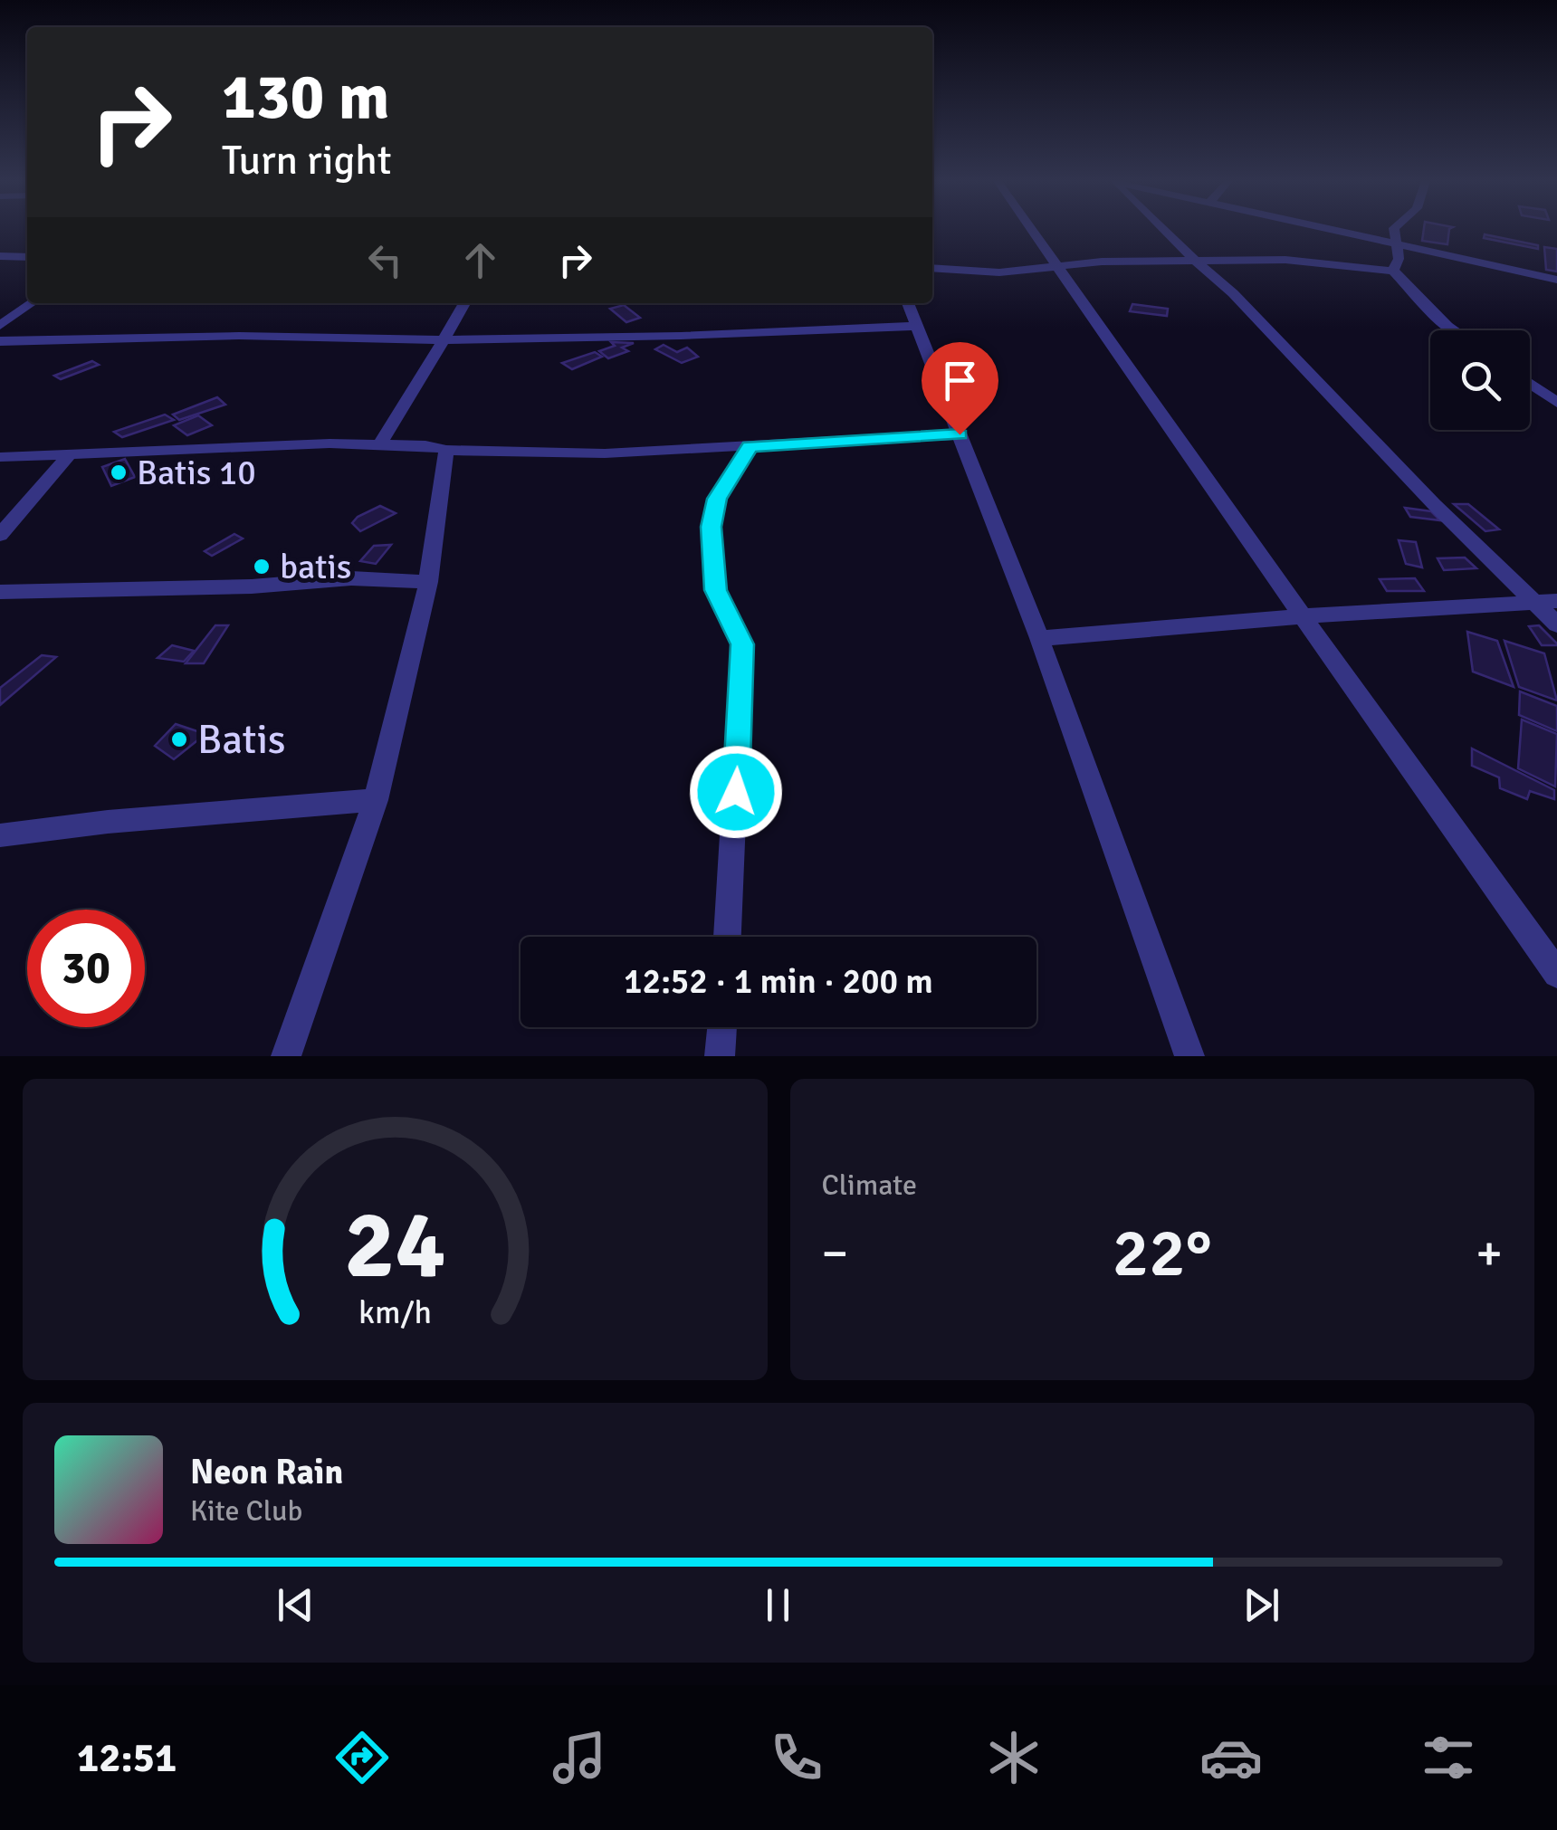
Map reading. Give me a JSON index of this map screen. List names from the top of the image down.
{
  "places": ["Batis 10", "batis", "Batis"],
  "page": {
    "turn": ["130 m", "Turn right"],
    "limit": "30",
    "trip": "12:52 · 1 min · 200 m",
    "tile": "Climate",
    "heat": ["−", "22°", "+"],
    "song": ["Neon Rain", "Kite Club"],
    "tabs": "12:51",
    "gauge": ["24", "km/h"]
  }
}
